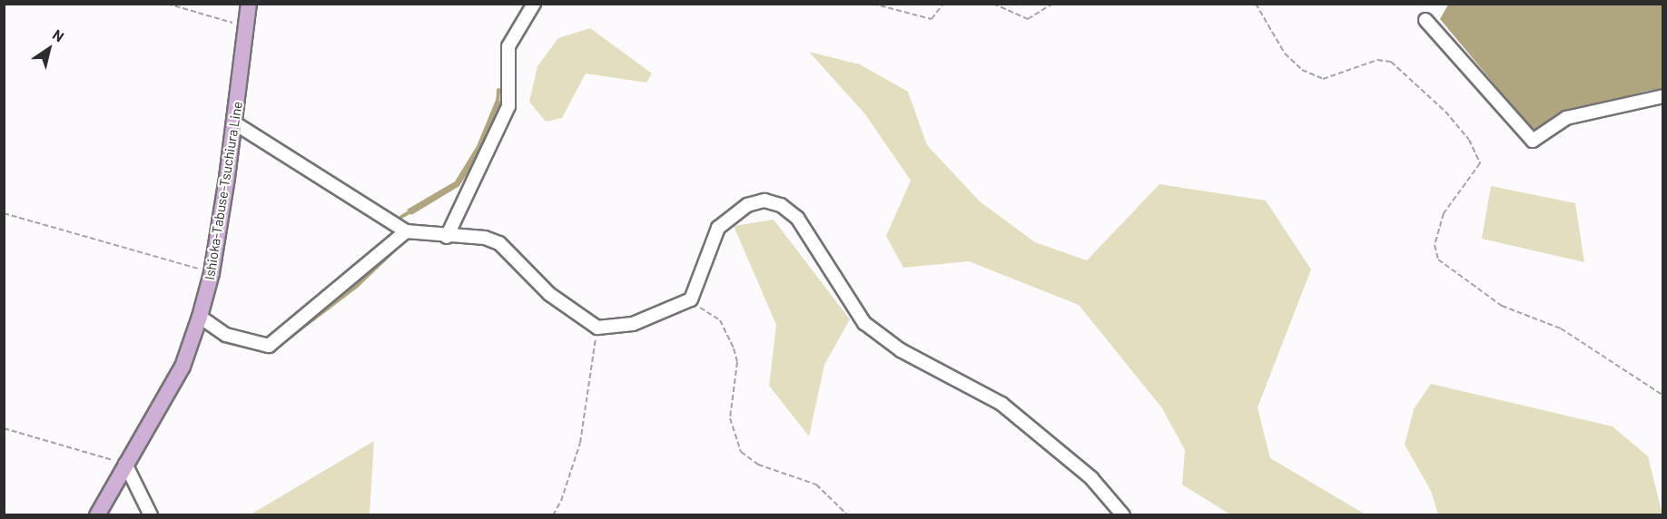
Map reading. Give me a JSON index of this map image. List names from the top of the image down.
{
  "streets": {
    "main road": ["Ishioka-Tabuse-Tsuchiura Line"]
  },
  "north": "top right"
}
